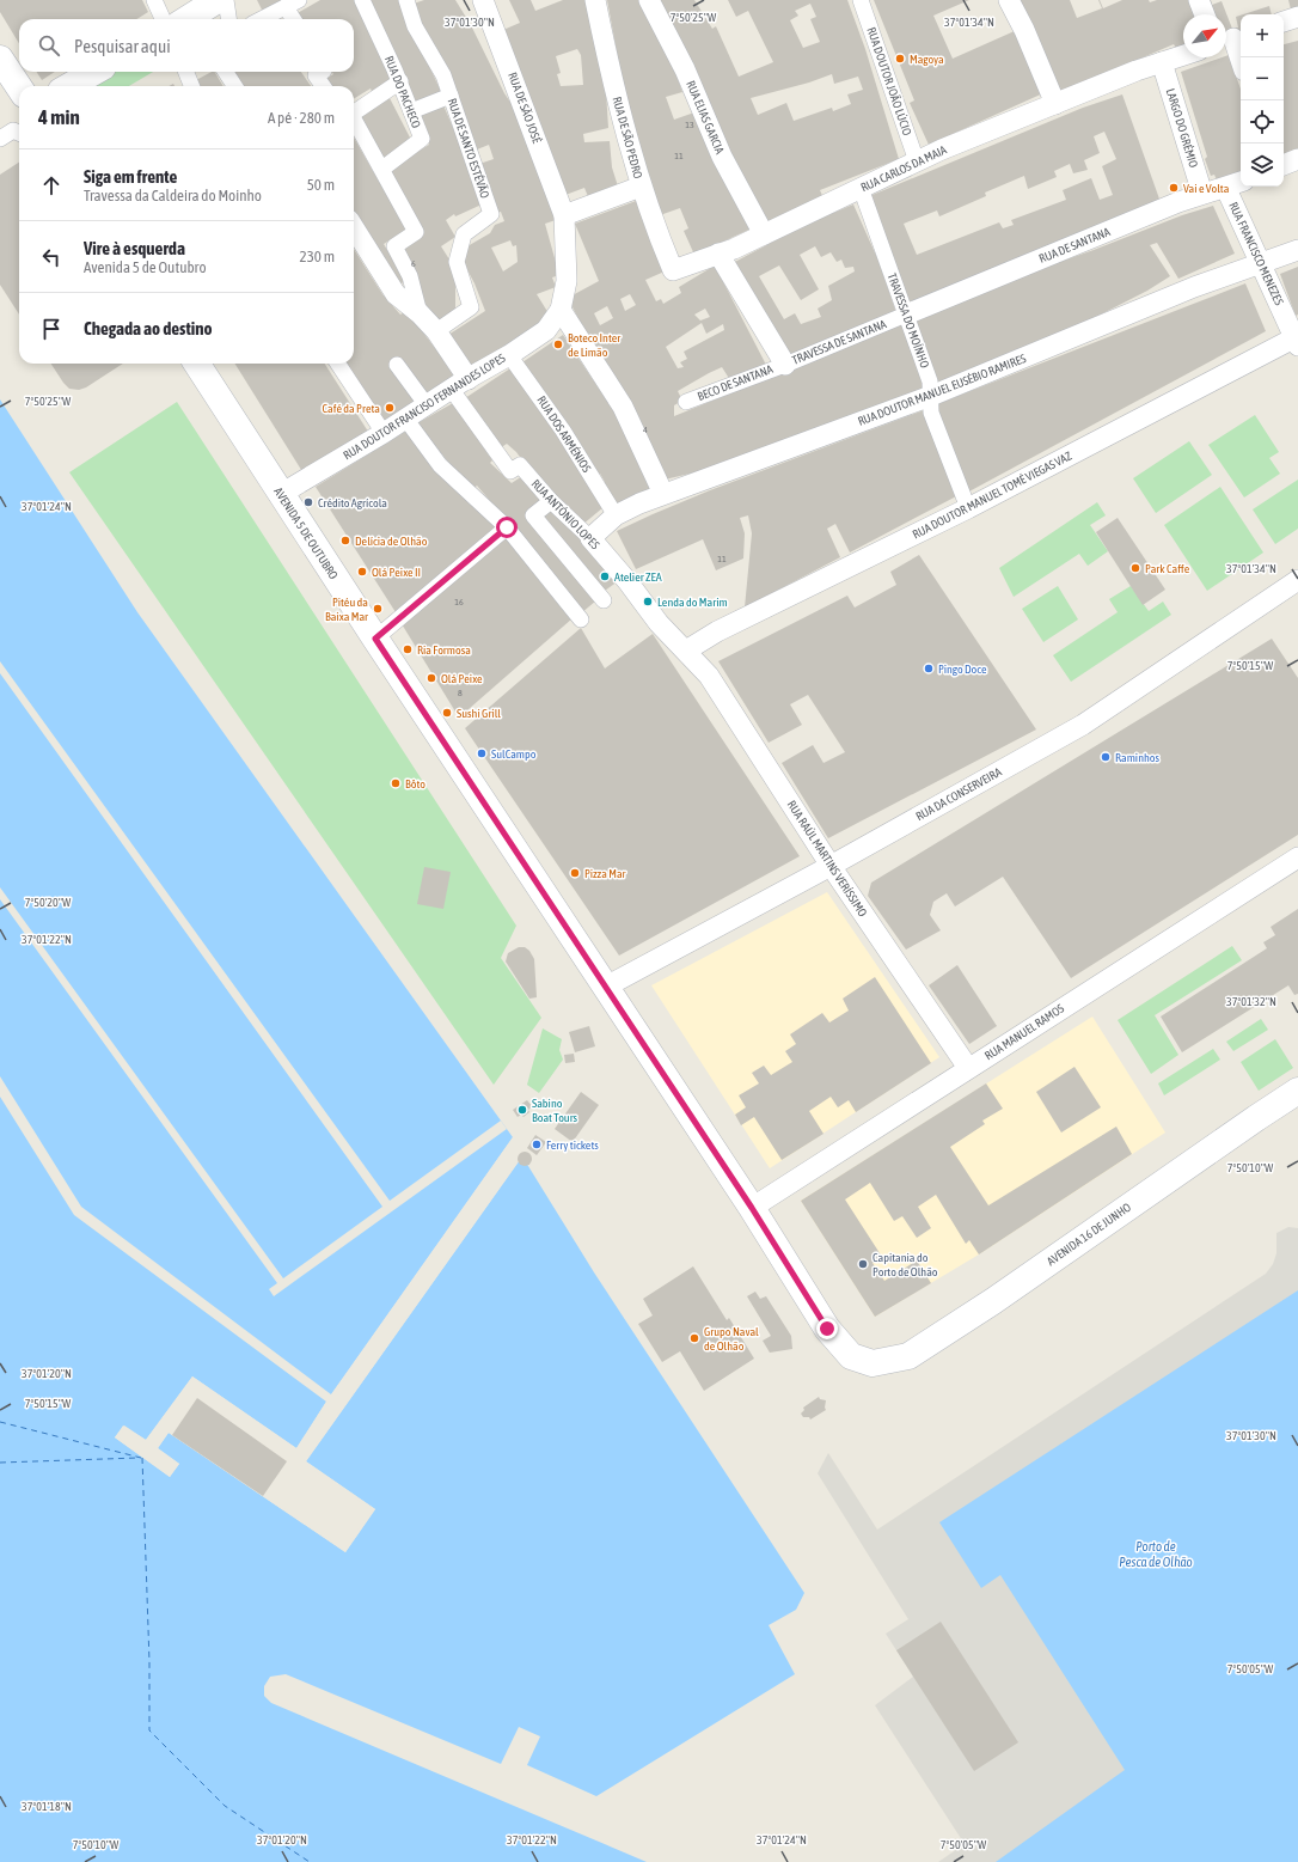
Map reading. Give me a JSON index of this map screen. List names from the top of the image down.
{
  "streets": {
    "main road": ["AVENIDA 5 DE OUTUBRO", "AVENIDA 16 DE JUNHO"],
    "street": [
      "RUA DOUTOR JOÃO LÚCIO",
      "RUA DO PACHECO",
      "RUA DE SÃO JOSÉ",
      "RUA ELIAS GARCIA",
      "LARGO DO GRÉMIO",
      "RUA DE SÃO PEDRO",
      "RUA DE SANTO ESTÊVÃO",
      "RUA CARLOS DA MAIA",
      "RUA DE SANTANA",
      "RUA FRANCISCO MENEZES",
      "TRAVESSA DO MOÍNHO",
      "TRAVESSA DE SANTANA",
      "BECO DE SANTANA",
      "RUA DOUTOR MANUEL EUSÉBIO RAMIRES",
      "RUA DOUTOR FRANCISO FERNANDES LOPES",
      "RUA DOS ARMÉNIOS",
      "RUA DOUTOR MANUEL TOMÉ VIEGAS VAZ",
      "RUA ANTÓNIO LOPES",
      "RUA DA CONSERVEIRA",
      "RUA RAÚL MARTINS VERÍSSIMO",
      "RUA MANUEL RAMOS"
    ]
  },
  "crossings": [
    ["RUA DOUTOR JOÃO LÚCIO", "RUA CARLOS DA MAIA"],
    ["RUA DE SÃO JOSÉ", "RUA DOUTOR FRANCISO FERNANDES LOPES"],
    ["RUA ELIAS GARCIA", "RUA CARLOS DA MAIA"],
    ["LARGO DO GRÉMIO", "RUA CARLOS DA MAIA"],
    ["LARGO DO GRÉMIO", "RUA DE SANTANA"],
    ["RUA DE SÃO PEDRO", "RUA CARLOS DA MAIA"],
    ["RUA CARLOS DA MAIA", "TRAVESSA DO MOÍNHO"],
    ["RUA CARLOS DA MAIA", "TRAVESSA DE SANTANA"],
    ["RUA DE SANTANA", "RUA FRANCISCO MENEZES"],
    ["RUA DE SANTANA", "TRAVESSA DO MOÍNHO"],
    ["RUA DE SANTANA", "TRAVESSA DE SANTANA"],
    ["RUA FRANCISCO MENEZES", "RUA DOUTOR MANUEL EUSÉBIO RAMIRES"],
    ["RUA FRANCISCO MENEZES", "RUA DOUTOR MANUEL TOMÉ VIEGAS VAZ"],
    ["TRAVESSA DO MOÍNHO", "TRAVESSA DE SANTANA"],
    ["TRAVESSA DO MOÍNHO", "RUA DOUTOR MANUEL EUSÉBIO RAMIRES"],
    ["TRAVESSA DO MOÍNHO", "RUA DOUTOR MANUEL TOMÉ VIEGAS VAZ"],
    ["TRAVESSA DE SANTANA", "BECO DE SANTANA"],
    ["RUA DOUTOR MANUEL EUSÉBIO RAMIRES", "RUA DOS ARMÉNIOS"],
    ["RUA DOUTOR MANUEL EUSÉBIO RAMIRES", "RUA ANTÓNIO LOPES"],
    ["RUA DOUTOR FRANCISO FERNANDES LOPES", "RUA DOS ARMÉNIOS"],
    ["RUA DOUTOR FRANCISO FERNANDES LOPES", "RUA ANTÓNIO LOPES"],
    ["RUA DOUTOR FRANCISO FERNANDES LOPES", "AVENIDA 5 DE OUTUBRO"],
    ["RUA DOUTOR MANUEL TOMÉ VIEGAS VAZ", "RUA ANTÓNIO LOPES"],
    ["RUA DOUTOR MANUEL TOMÉ VIEGAS VAZ", "RUA RAÚL MARTINS VERÍSSIMO"],
    ["RUA ANTÓNIO LOPES", "RUA RAÚL MARTINS VERÍSSIMO"],
    ["AVENIDA 5 DE OUTUBRO", "RUA DA CONSERVEIRA"],
    ["AVENIDA 5 DE OUTUBRO", "RUA MANUEL RAMOS"],
    ["AVENIDA 5 DE OUTUBRO", "AVENIDA 16 DE JUNHO"],
    ["RUA DA CONSERVEIRA", "RUA RAÚL MARTINS VERÍSSIMO"],
    ["RUA RAÚL MARTINS VERÍSSIMO", "RUA MANUEL RAMOS"]
  ],
  "water": ["Porto de Pesca de Olhão"],
  "places": [
    "Magoya",
    "Vai e Volta",
    "Boteco Inter de Limão",
    "Café da Preta",
    "Crédito Agrícola",
    "Delícia de Olhão",
    "Park Caffe",
    "Olá Peixe II",
    "Atelier ZEA",
    "Lenda do Marim",
    "Pitéu da Baixa Mar",
    "Ria Formosa",
    "Pingo Doce",
    "Olá Peixe",
    "Sushi Grill",
    "SulCampo",
    "Raminhos",
    "Bôto",
    "Pizza Mar",
    "Sabino Boat Tours",
    "Ferry tickets",
    "Capitania do Porto de Olhão",
    "Grupo Naval de Olhão"
  ],
  "house_numbers": [
    "13",
    "11",
    "6",
    "4",
    "11",
    "16",
    "8"
  ],
  "north": "top right",
  "page": {
    "map_buttons": ["+", "−"],
    "search": "Pesquisar aqui",
    "heading": ["4 min", "A pé · 280 m"],
    "list": [
      ["Siga em frente", "Travessa da Caldeira do Moinho", "50 m"],
      ["Vire à esquerda", "Avenida 5 de Outubro", "230 m"],
      "Chegada ao destino"
    ]
  },
  "coordinates": [
    "7°50'25\"W",
    "37°01'30\"N",
    "37°01'34\"N",
    "37°01'24\"N",
    "7°50'15\"W",
    "7°50'20\"W",
    "37°01'22\"N",
    "37°01'32\"N",
    "7°50'10\"W",
    "37°01'20\"N",
    "7°50'05\"W",
    "37°01'18\"N"
  ]
}
